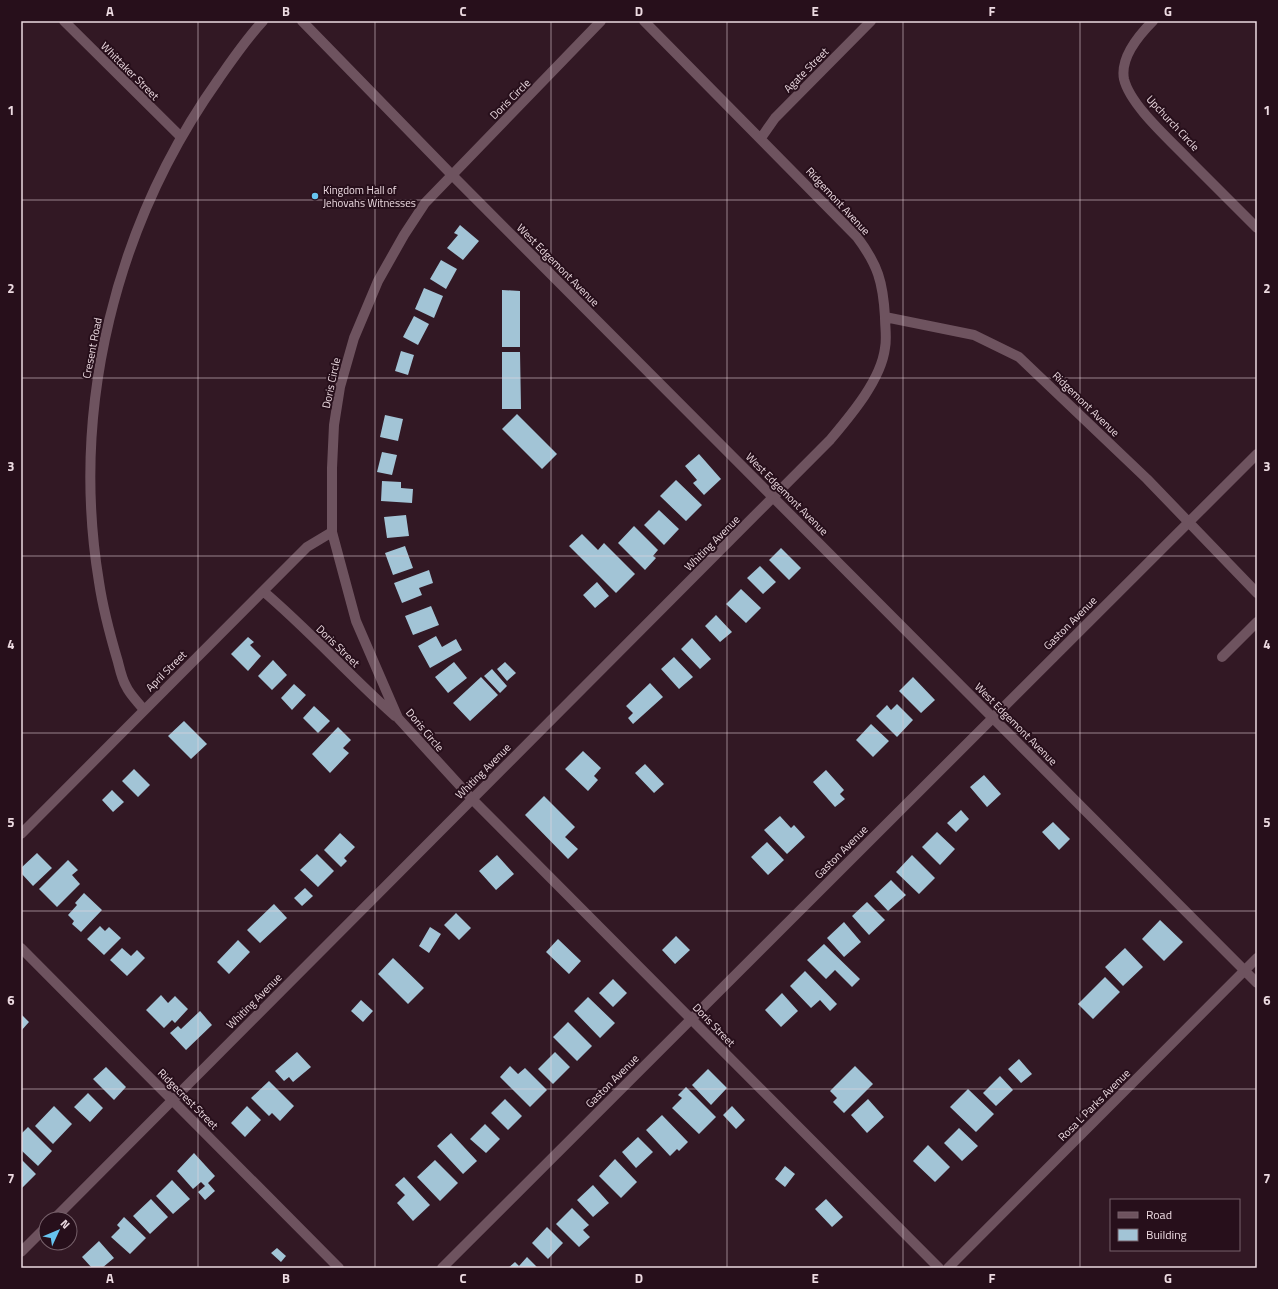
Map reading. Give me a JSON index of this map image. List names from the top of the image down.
{
  "streets": {
    "street": [
      "Agate Street",
      "Whittaker Street",
      "Doris Circle",
      "Upchurch Circle",
      "Ridgemont Avenue",
      "West Edgemont Avenue",
      "Cresent Road",
      "Whiting Avenue",
      "Gaston Avenue",
      "Doris Street",
      "April Street",
      "Ridgecrest Street",
      "Rosa L Parks Avenue"
    ]
  },
  "crossings": [
    ["Agate Street", "Ridgemont Avenue"],
    ["Whittaker Street", "Cresent Road"],
    ["Doris Circle", "West Edgemont Avenue"],
    ["Doris Circle", "Whiting Avenue"],
    ["Doris Circle", "Doris Street"],
    ["Doris Circle", "April Street"],
    ["Ridgemont Avenue", "Whiting Avenue"],
    ["Ridgemont Avenue", "Gaston Avenue"],
    ["West Edgemont Avenue", "Whiting Avenue"],
    ["West Edgemont Avenue", "Gaston Avenue"],
    ["West Edgemont Avenue", "Rosa L Parks Avenue"],
    ["Cresent Road", "April Street"],
    ["Whiting Avenue", "Doris Street"],
    ["Whiting Avenue", "Ridgecrest Street"],
    ["Gaston Avenue", "Doris Street"],
    ["Doris Street", "April Street"]
  ],
  "places": ["Kingdom Hall of Jehovahs Witnesses"],
  "legend": ["Road", "Building"],
  "north": "top right",
  "grid": {
    "columns": [
      "A",
      "B",
      "C",
      "D",
      "E",
      "F",
      "G"
    ],
    "rows": [
      "1",
      "2",
      "3",
      "4",
      "5",
      "6",
      "7"
    ]
  }
}
